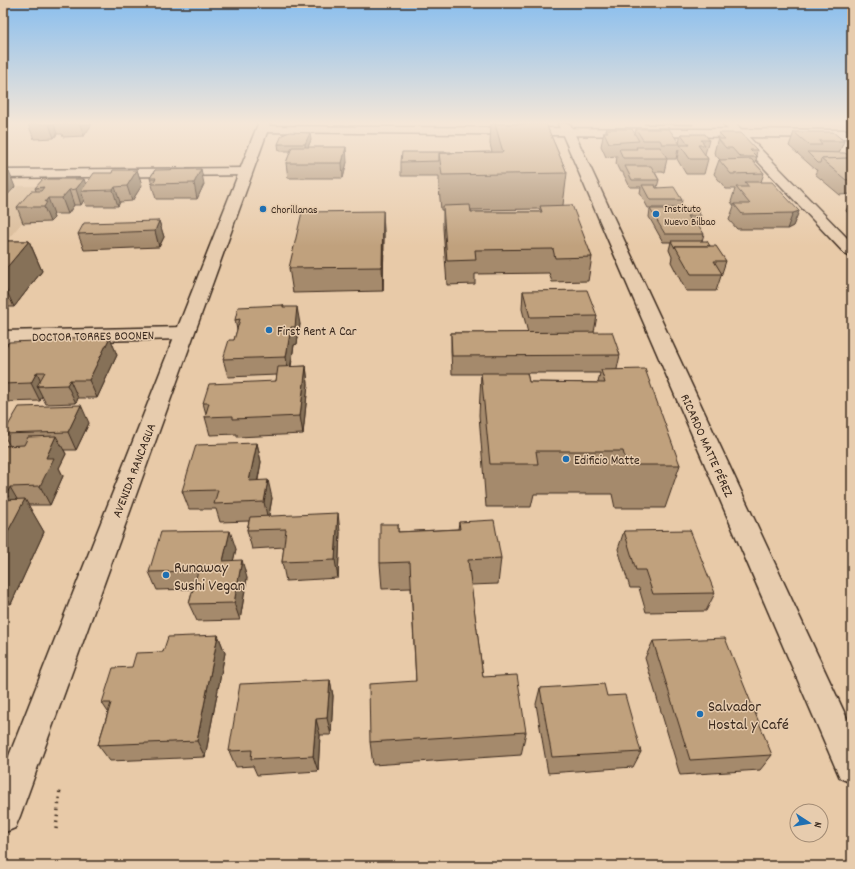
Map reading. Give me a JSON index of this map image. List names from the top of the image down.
{
  "streets": {
    "street": ["DOCTOR TORRES BOONEN", "RICARDO MATTE PÉREZ", "AVENIDA RANCAGUA"]
  },
  "crossings": [
    ["DOCTOR TORRES BOONEN", "AVENIDA RANCAGUA"]
  ],
  "places": [
    "Chorillanas",
    "Instituto Nuevo Bilbao",
    "First Rent A Car",
    "Edificio Matte",
    "Runaway Sushi Vegan",
    "Salvador Hostal y Café"
  ],
  "north": "right"
}
